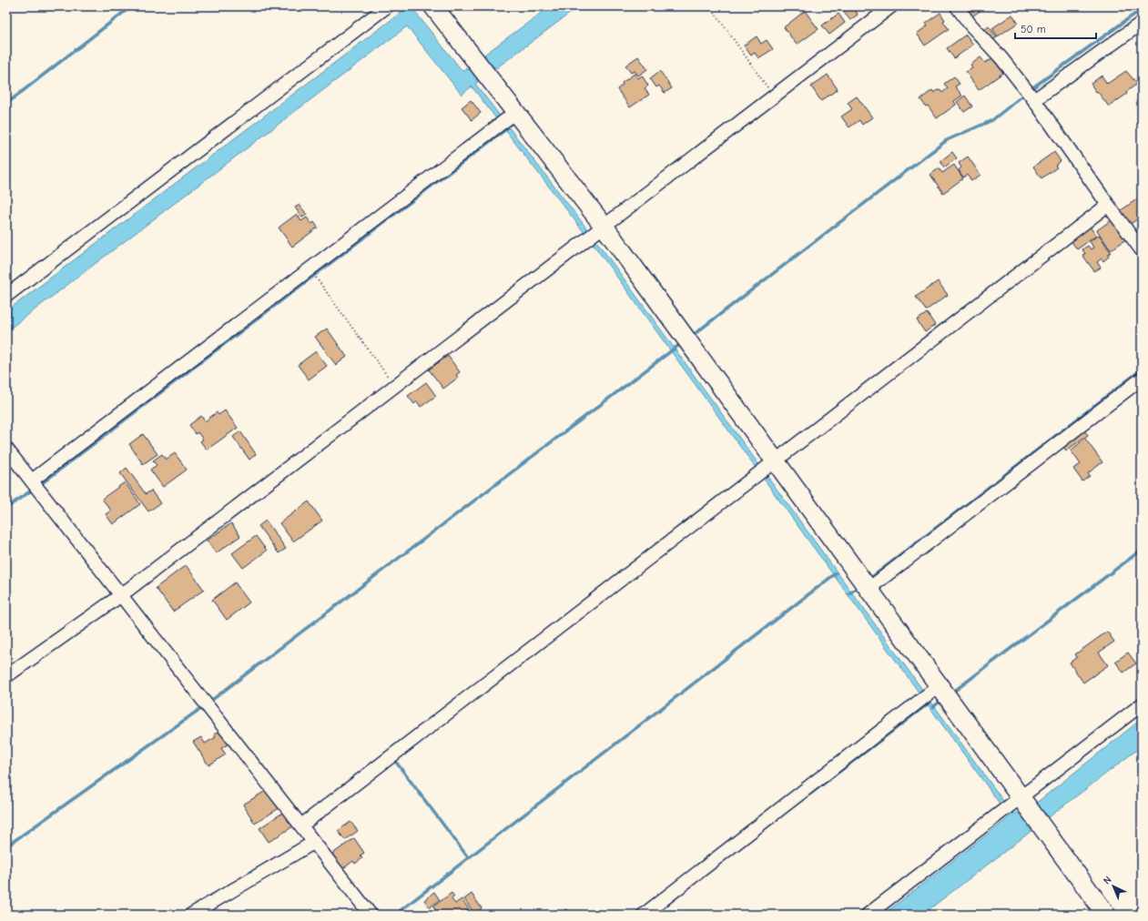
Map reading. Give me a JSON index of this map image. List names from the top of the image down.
{
  "scale_bar": "50 m",
  "north": "top left"
}
